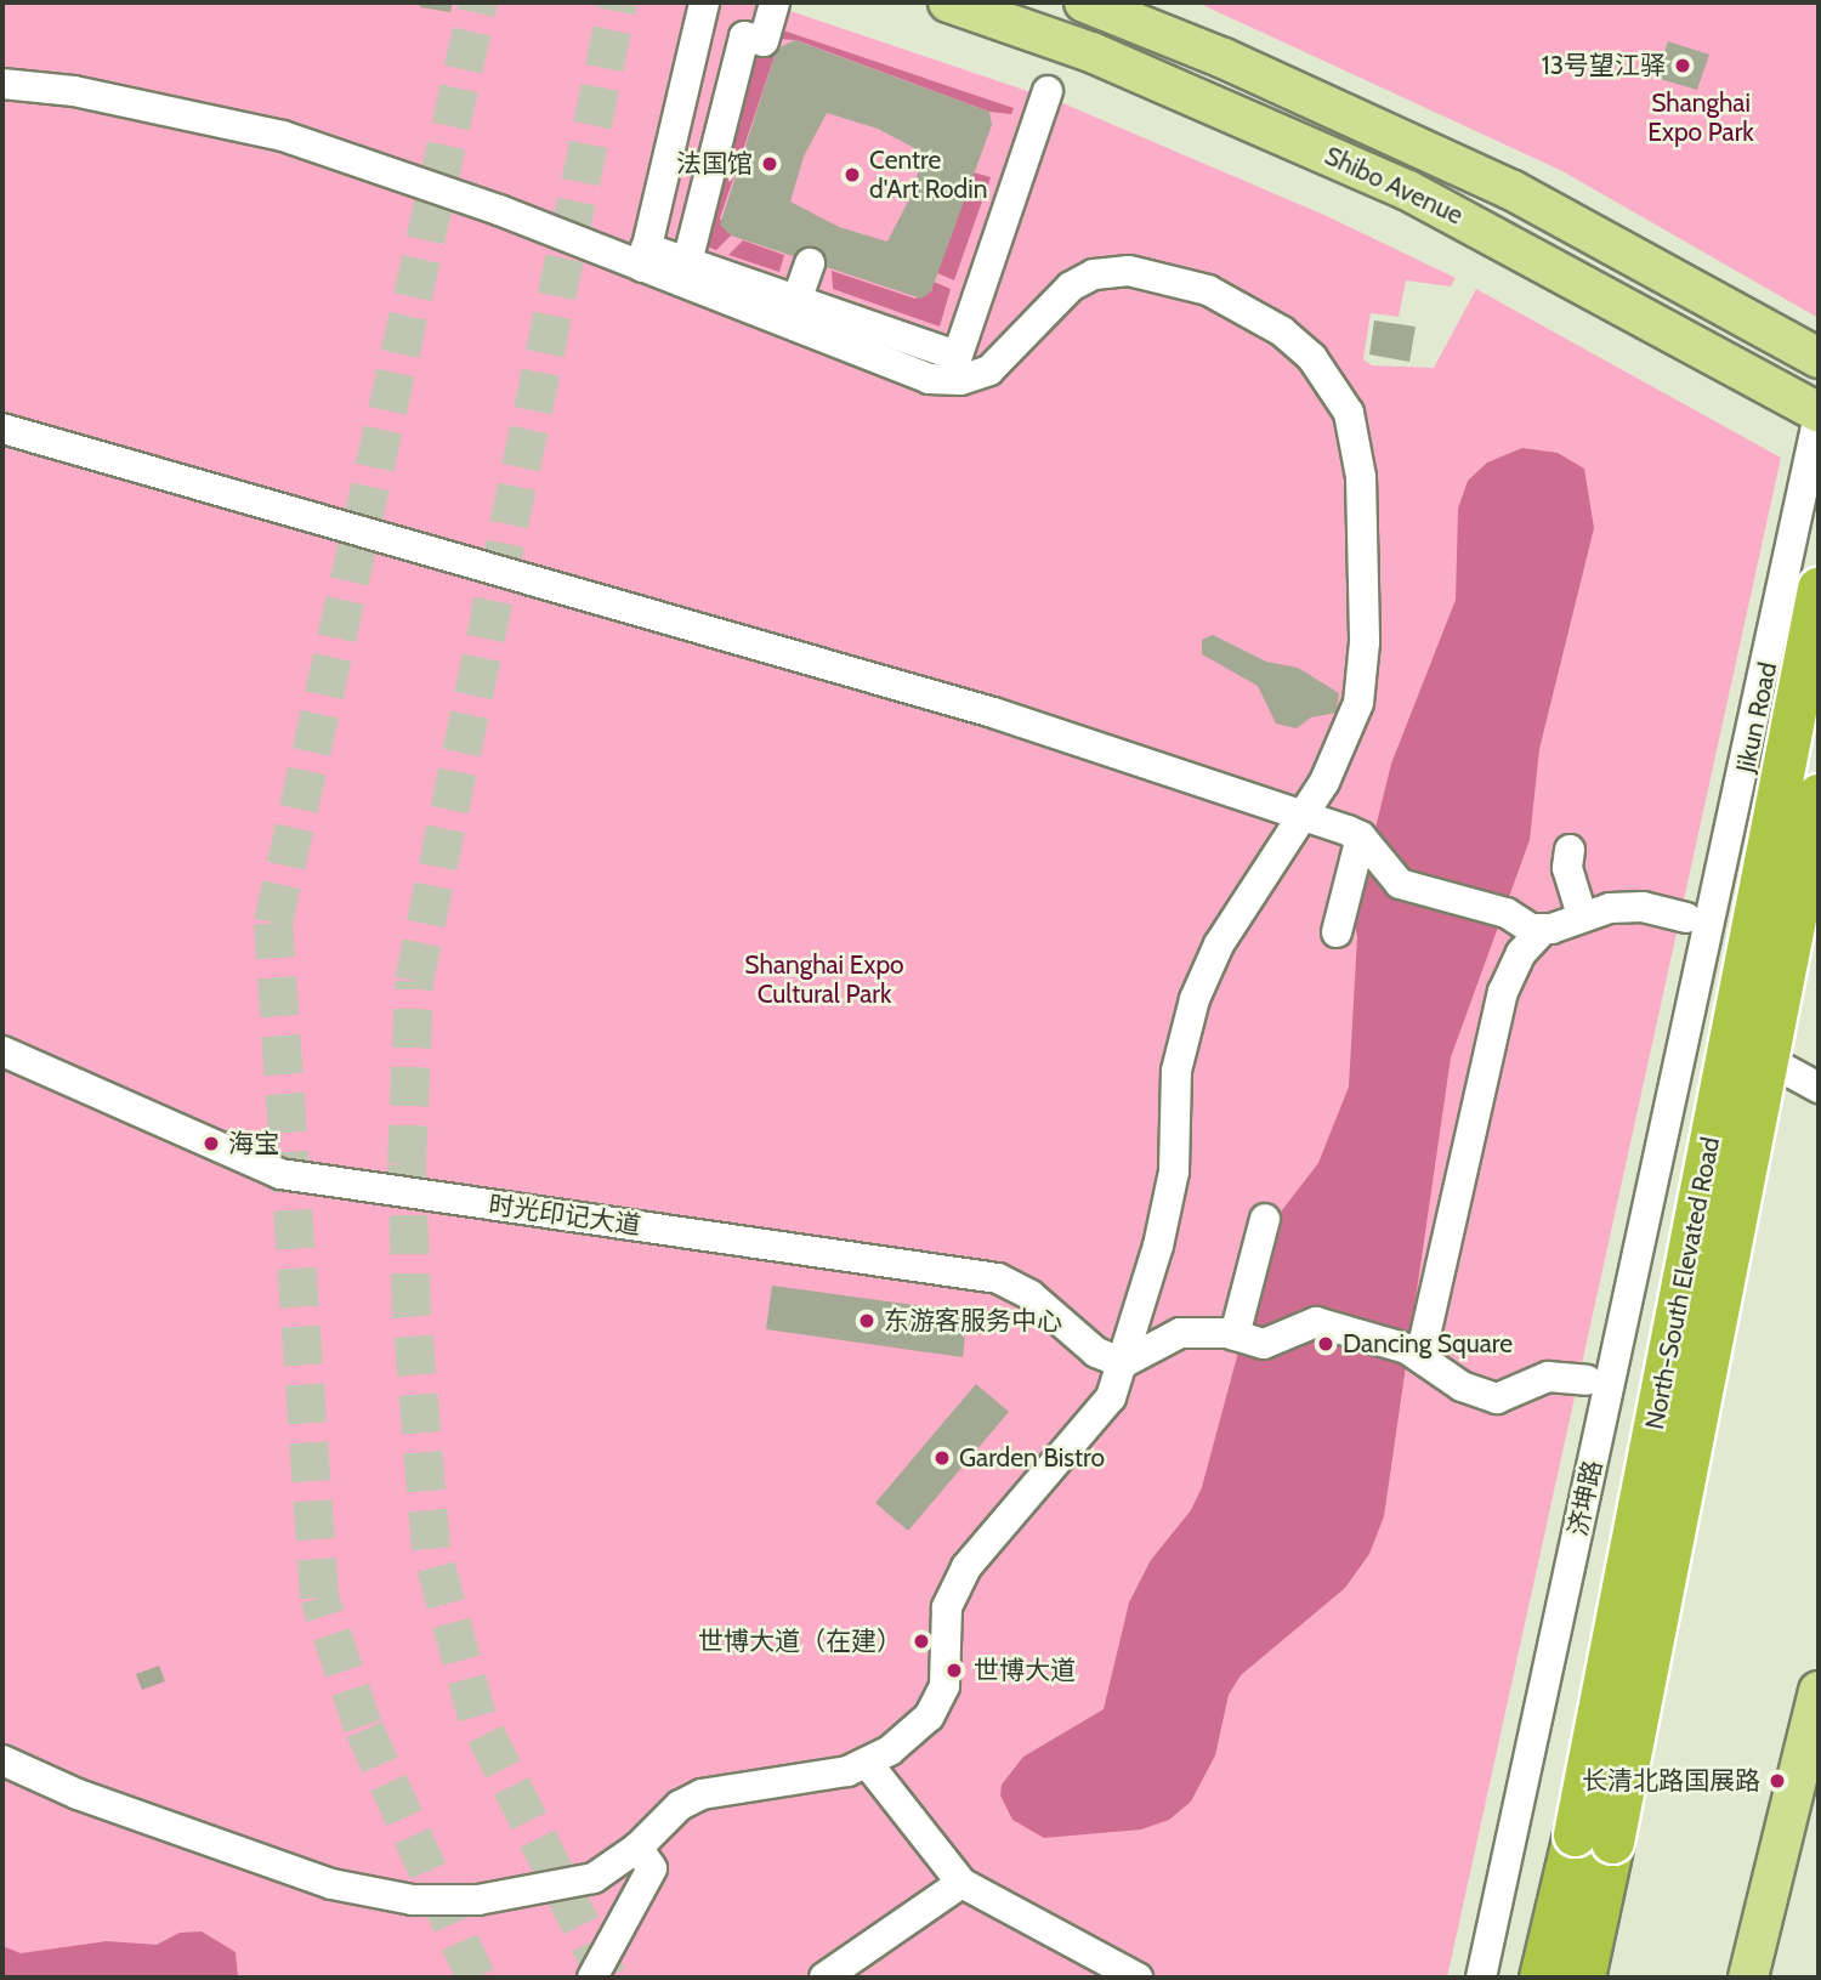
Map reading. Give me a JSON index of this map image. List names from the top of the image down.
{
  "streets": {
    "highway": ["North-South Elevated Road"],
    "main road": ["Shibo Avenue"],
    "street": ["Jikun Road", "时光印记大道", "济坤路"]
  },
  "crossings": [
    ["Shibo Avenue", "Jikun Road"],
    ["Jikun Road", "济坤路"]
  ],
  "parks": ["Shanghai Expo Park", "Shanghai Expo Cultural Park"],
  "places": [
    "13号望江驿",
    "法国馆",
    "Centre d'Art Rodin",
    "海宝",
    "东游客服务中心",
    "Dancing Square",
    "Garden Bistro",
    "世博大道（在建）",
    "世博大道",
    "长清北路国展路"
  ]
}
